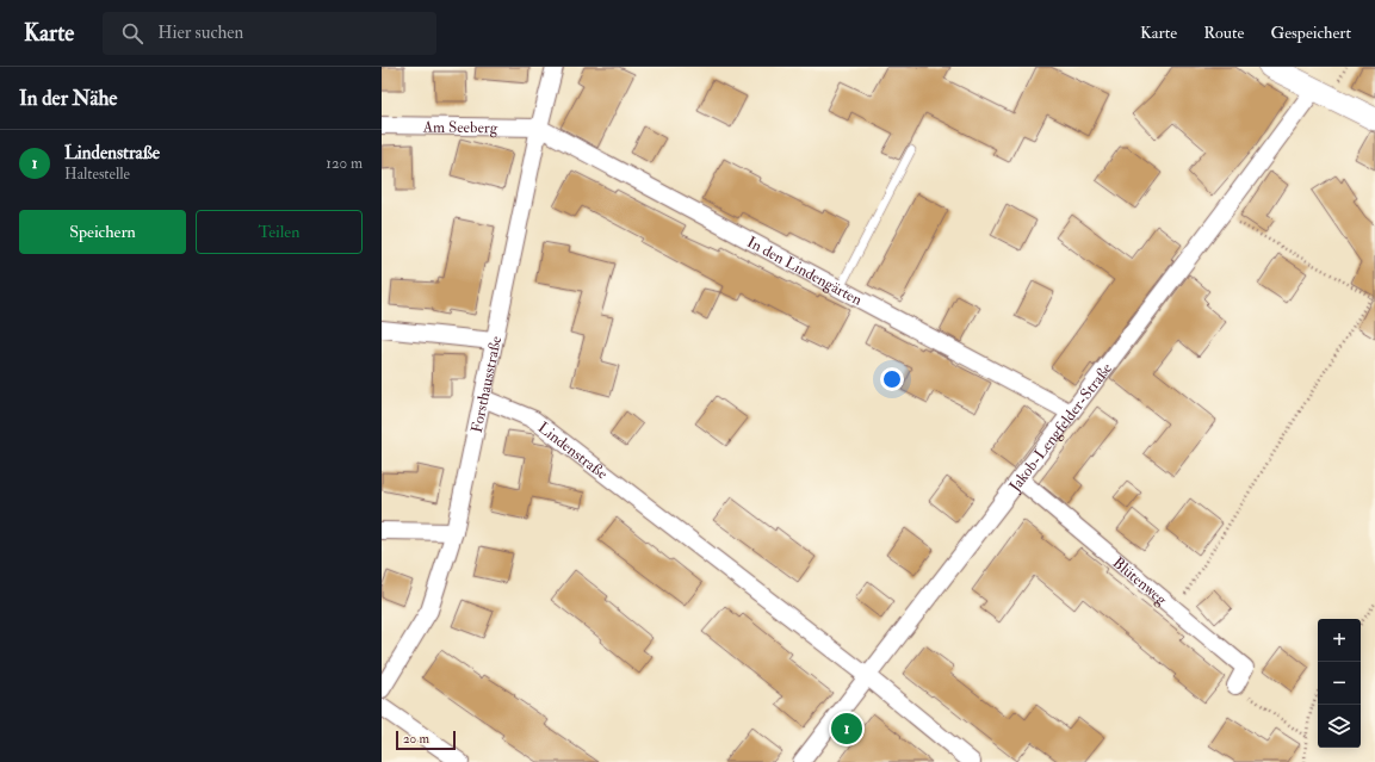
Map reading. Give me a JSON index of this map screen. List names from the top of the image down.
{
  "streets": {
    "street": [
      "Am Seeberg",
      "In den Lindengärten",
      "Forsthausstraße",
      "Jakob-Lengfelder-Straße",
      "Lindenstraße",
      "Blütenweg"
    ]
  },
  "crossings": [
    ["Am Seeberg", "In den Lindengärten"],
    ["Am Seeberg", "Forsthausstraße"],
    ["In den Lindengärten", "Forsthausstraße"],
    ["In den Lindengärten", "Jakob-Lengfelder-Straße"],
    ["Forsthausstraße", "Lindenstraße"],
    ["Jakob-Lengfelder-Straße", "Lindenstraße"],
    ["Jakob-Lengfelder-Straße", "Blütenweg"]
  ],
  "scale_bar": "20 m",
  "page": {
    "header": "Karte",
    "search": "Hier suchen",
    "nav": ["Karte", "Route", "Gespeichert"],
    "heading": "In der Nähe",
    "list": [
      {
        "mark": "1",
        "name": "Lindenstraße",
        "note": "Haltestelle",
        "value": "120 m"
      }
    ],
    "buttons": ["Speichern", "Teilen"],
    "map_buttons": ["+", "−"],
    "pins": "1",
    "scale": "20 m"
  }
}
